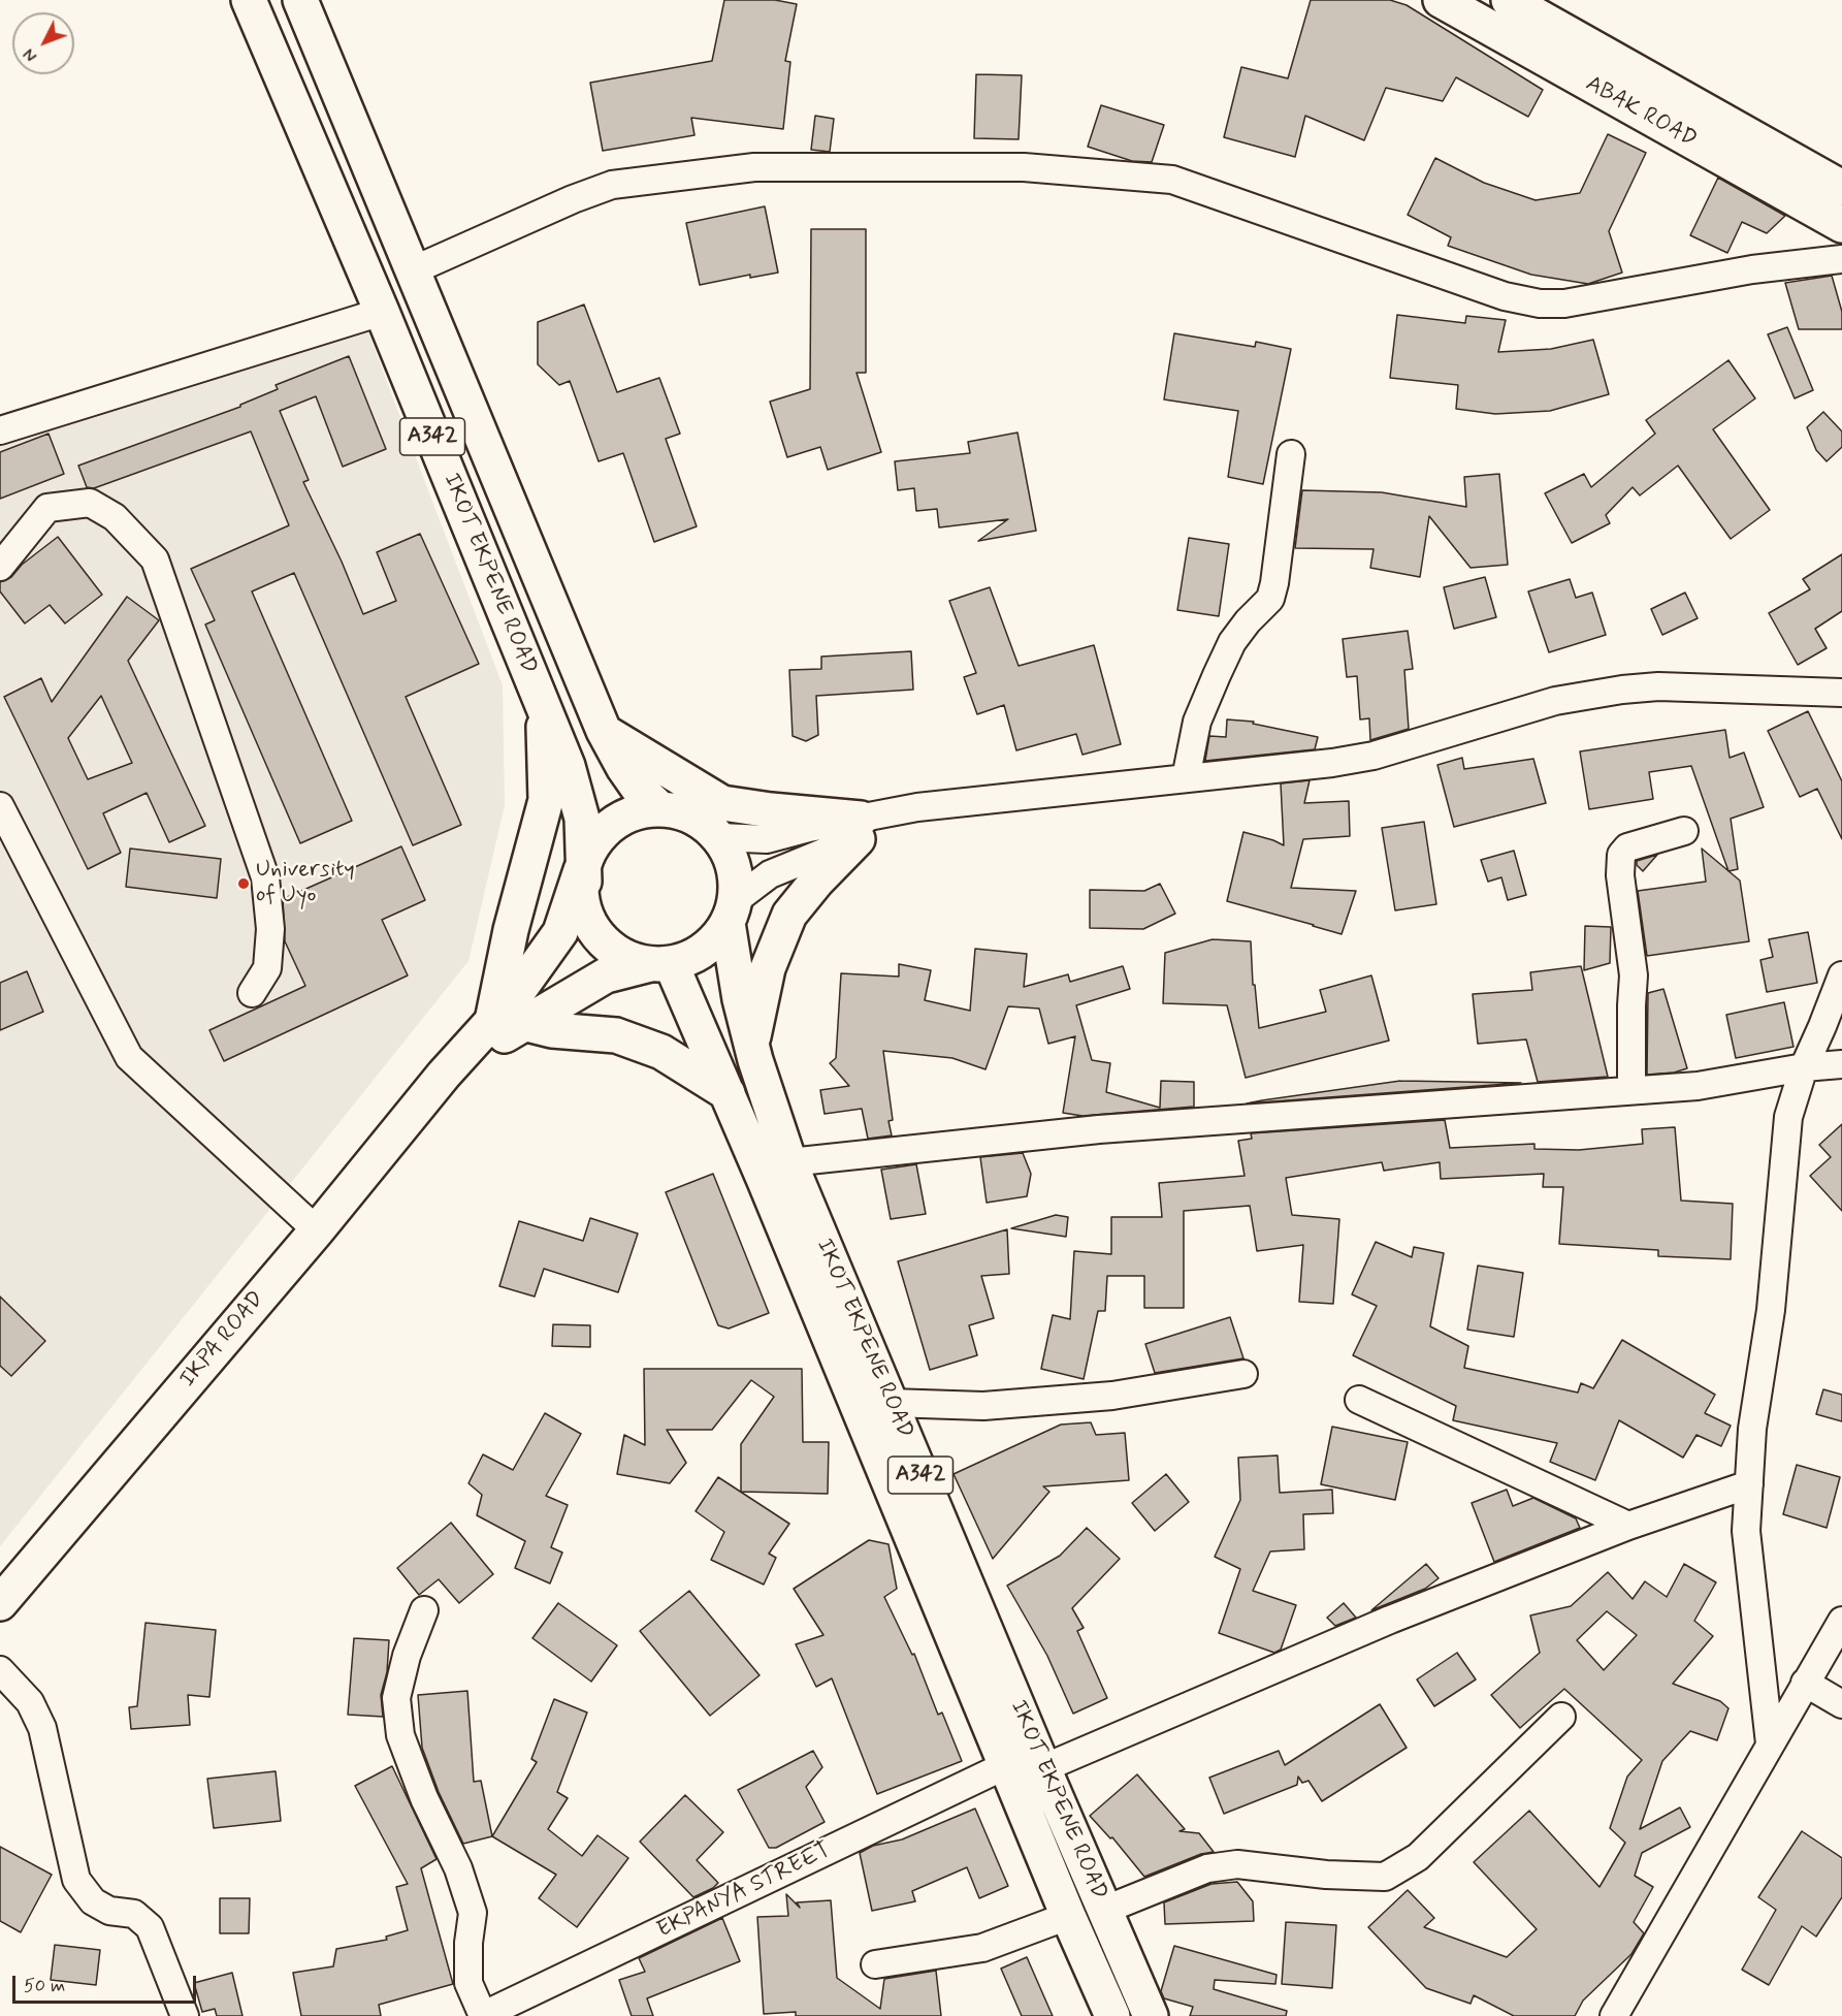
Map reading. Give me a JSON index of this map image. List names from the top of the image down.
{
  "streets": {
    "main road": [
      "ABAK ROAD",
      "A342",
      "IKOT EKPENE ROAD",
      "IKPA ROAD"
    ],
    "street": ["EKPANYA STREET"]
  },
  "crossings": [
    ["A342", "IKOT EKPENE ROAD"],
    ["A342", "IKPA ROAD"],
    ["IKOT EKPENE ROAD", "IKPA ROAD"],
    ["IKOT EKPENE ROAD", "EKPANYA STREET"]
  ],
  "places": ["University of Uyo"],
  "scale_bar": "50 m",
  "north": "bottom left"
}
